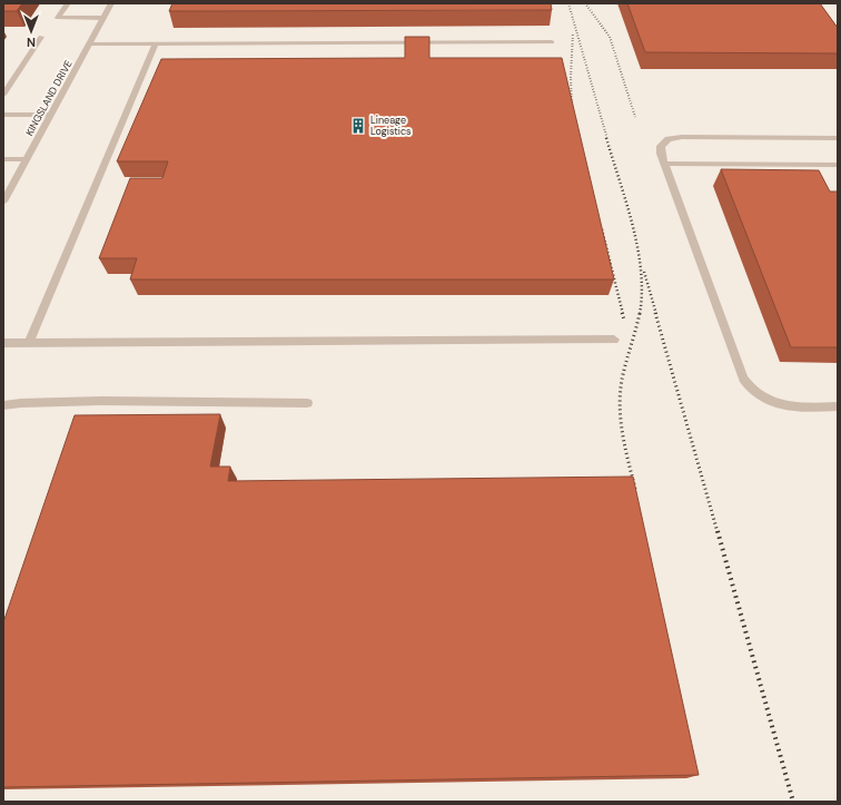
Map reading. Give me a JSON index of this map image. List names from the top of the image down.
{
  "streets": {
    "street": ["KINGSLAND DRIVE"]
  },
  "places": {
    "building": ["Lineage Logistics"]
  },
  "north": "bottom"
}
